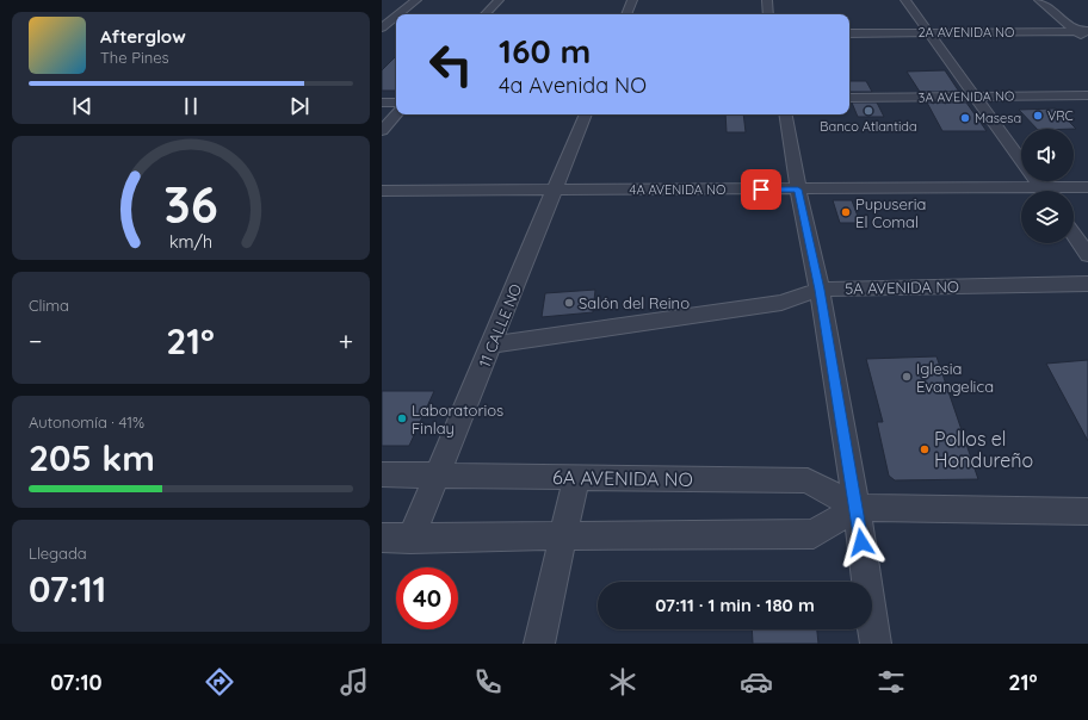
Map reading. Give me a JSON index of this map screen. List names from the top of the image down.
{
  "streets": {
    "street": [
      "2A AVENIDA NO",
      "3A AVENIDA NO",
      "4A AVENIDA NO",
      "5A AVENIDA NO",
      "11 CALLE NO",
      "6A AVENIDA NO"
    ]
  },
  "crossings": [
    ["4A AVENIDA NO", "11 CALLE NO"],
    ["5A AVENIDA NO", "11 CALLE NO"],
    ["11 CALLE NO", "6A AVENIDA NO"]
  ],
  "places": [
    "Banco Atlantida",
    "VRC",
    "Masesa",
    "Pupuseria El Comal",
    "Salón del Reino",
    "Iglesia Evangelica",
    "Laboratorios Finlay",
    "Pollos el Hondureño"
  ],
  "page": {
    "turn": ["160 m", "4a Avenida NO"],
    "song": ["Afterglow", "The Pines"],
    "tile": [
      "Clima",
      ["Autonomía · 41%", "205 km"],
      ["Llegada", "07:11"]
    ],
    "heat": ["−", "21°", "+"],
    "limit": "40",
    "trip": "07:11 · 1 min · 180 m",
    "tabs": ["07:10", "21°"],
    "gauge": ["36", "km/h"]
  }
}
